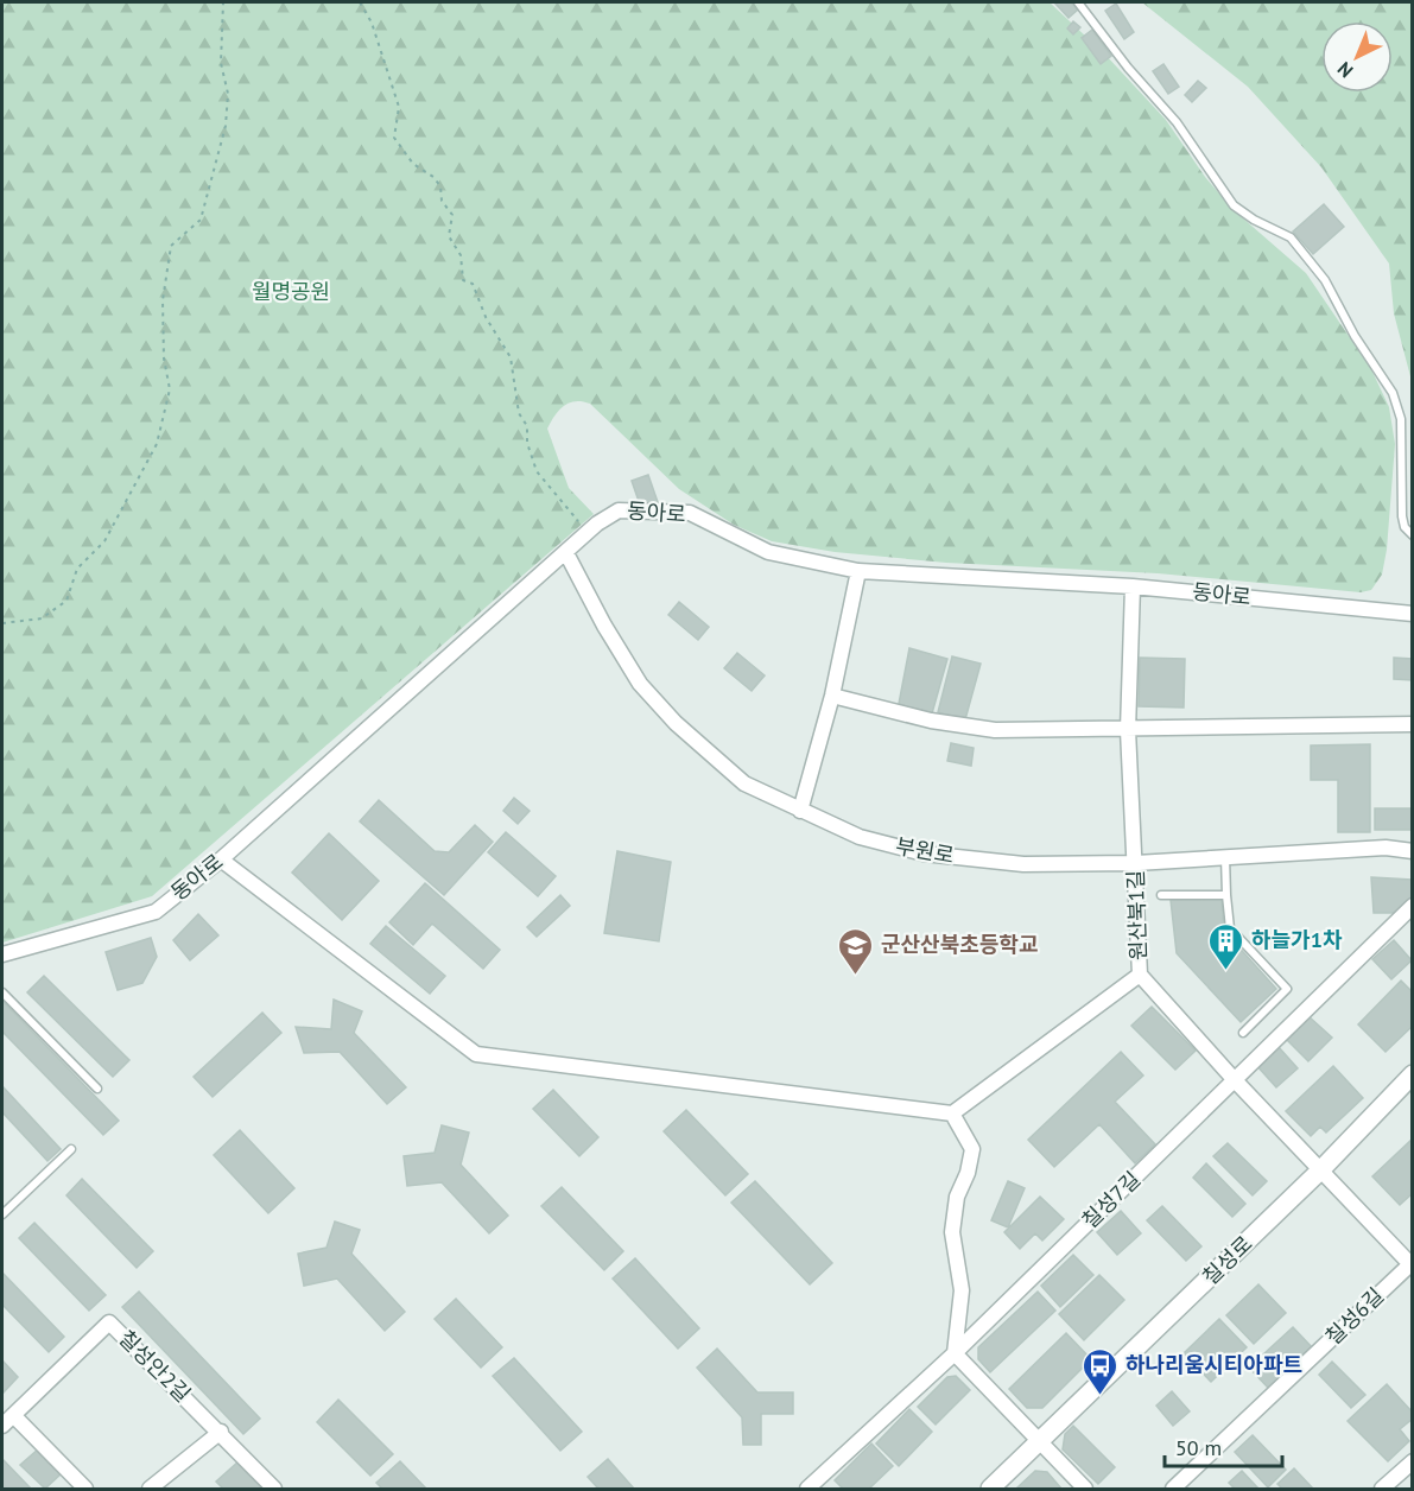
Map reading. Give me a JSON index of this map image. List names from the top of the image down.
{
  "streets": {
    "street": [
      "동아로",
      "부원로",
      "원산북1길",
      "칠성7길",
      "칠성로",
      "칠성6길",
      "칠성안2길"
    ]
  },
  "crossings": [
    ["동아로", "부원로"],
    ["동아로", "원산북1길"],
    ["부원로", "원산북1길"],
    ["원산북1길", "칠성7길"],
    ["원산북1길", "칠성로"],
    ["원산북1길", "칠성6길"]
  ],
  "parks": ["월명공원"],
  "places": {
    "building": ["하늘가1차"],
    "school or university": ["군산산북초등학교"],
    "bus stop": ["하나리움시티아파트"]
  },
  "scale_bar": "50 m",
  "north": "bottom left"
}
